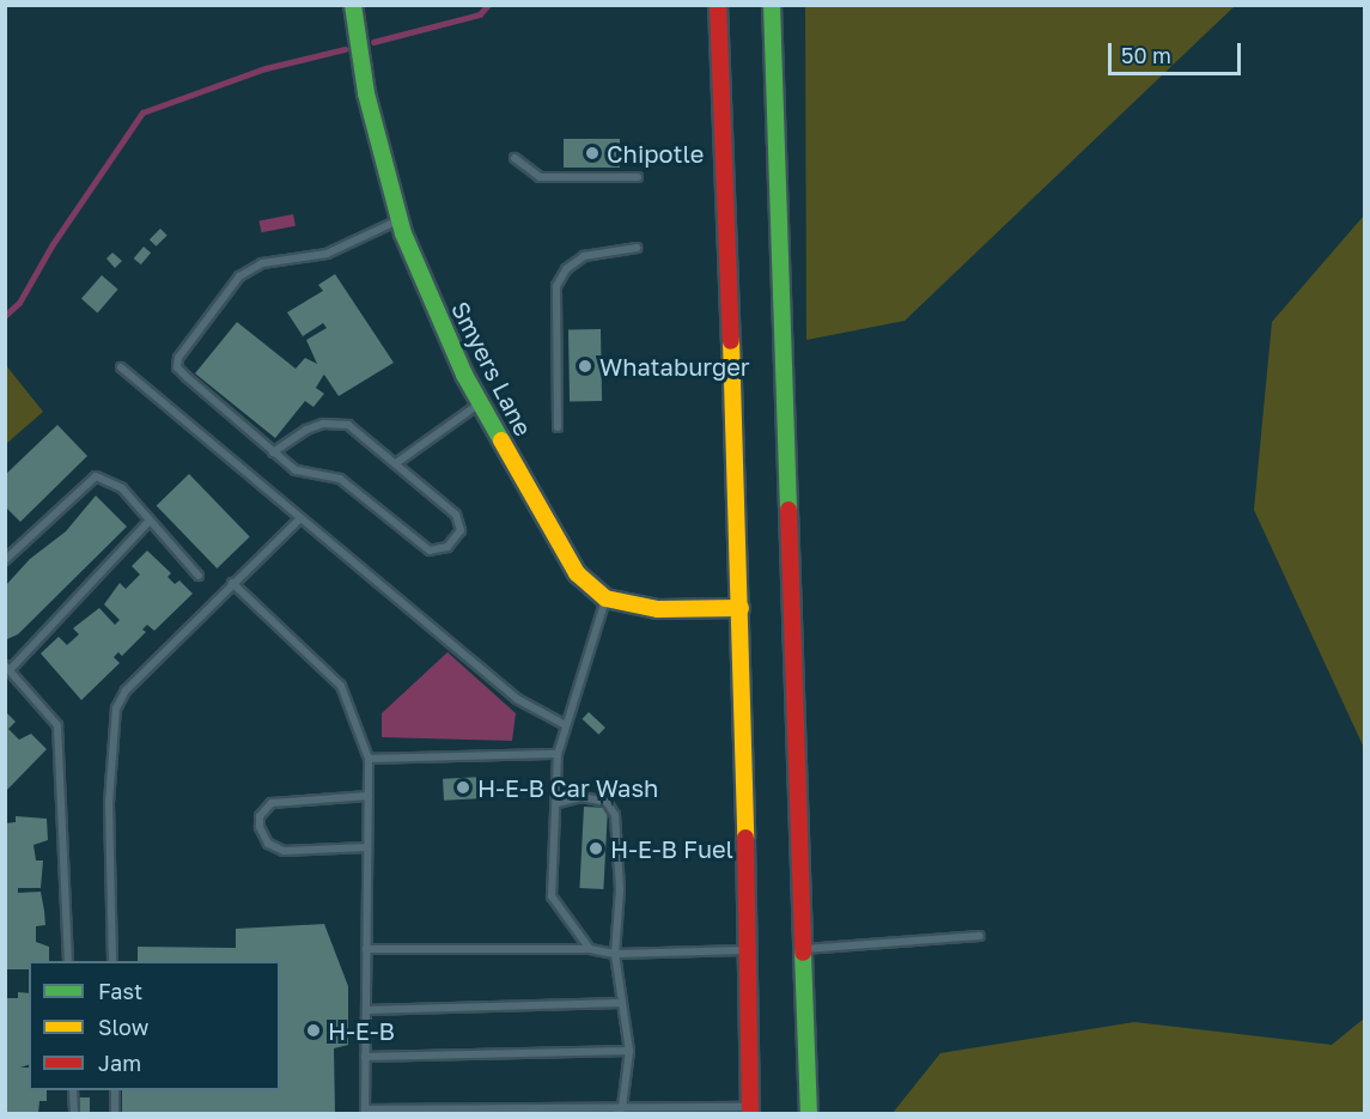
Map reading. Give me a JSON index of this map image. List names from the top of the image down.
{
  "streets": {
    "main road": ["Smyers Lane"]
  },
  "places": [
    "Chipotle",
    "Whataburger",
    "H-E-B Car Wash",
    "H-E-B Fuel",
    "H-E-B"
  ],
  "legend": ["Fast", "Slow", "Jam"],
  "scale_bar": "50 m"
}
